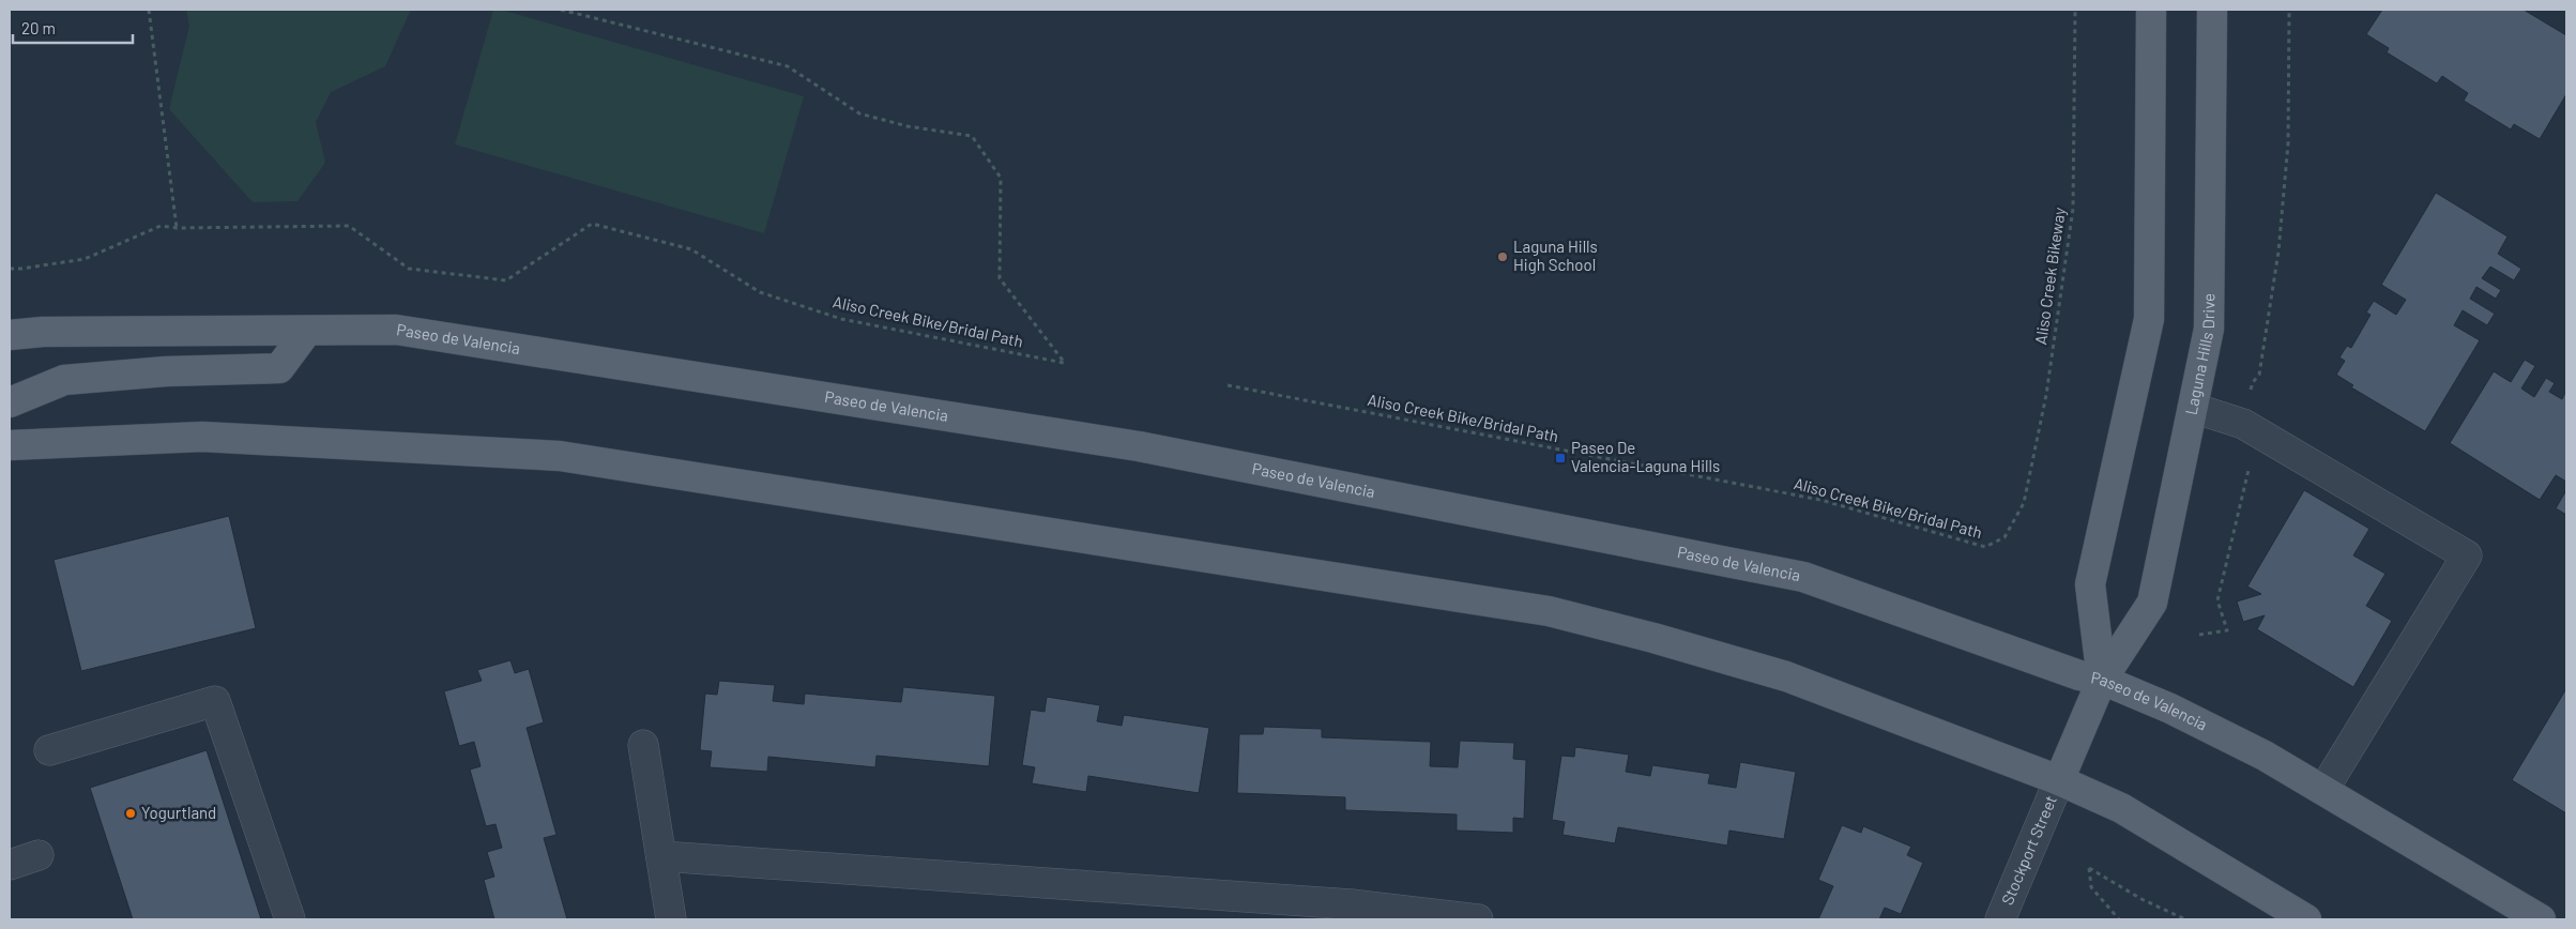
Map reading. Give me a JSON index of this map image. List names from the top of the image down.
{
  "streets": {
    "main road": ["Paseo de Valencia", "Laguna Hills Drive"],
    "street": ["Stockport Street"],
    "path": ["Aliso Creek Bikeway", "Aliso Creek Bike/Bridal Path"]
  },
  "crossings": [
    ["Aliso Creek Bikeway", "Aliso Creek Bike/Bridal Path"],
    ["Paseo de Valencia", "Laguna Hills Drive"],
    ["Laguna Hills Drive", "Stockport Street"]
  ],
  "places": {
    "other": ["Laguna Hills High School", "Yogurtland"],
    "transit": ["Paseo De Valencia-Laguna Hills"]
  },
  "scale_bar": "20 m"
}
